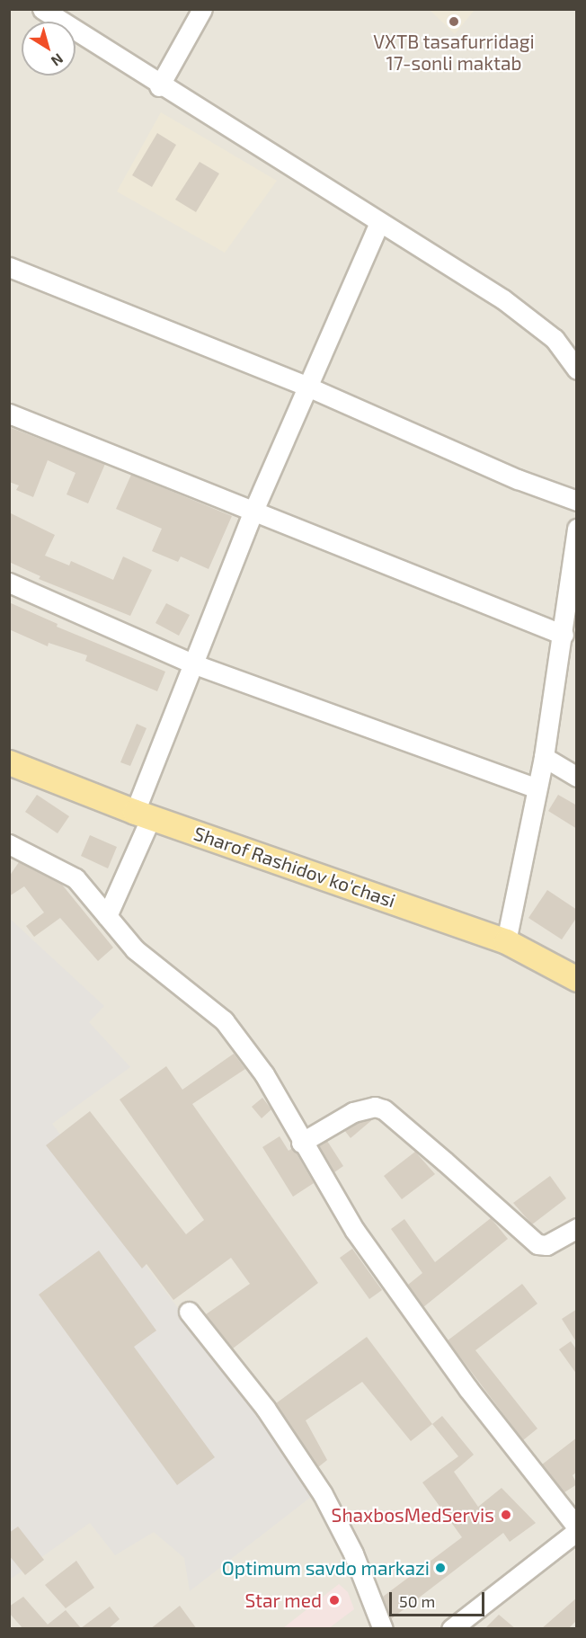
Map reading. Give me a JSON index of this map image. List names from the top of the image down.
{
  "streets": {
    "main road": ["Sharof Rashidov ko'chasi"]
  },
  "places": [
    "VXTB tasafurridagi 17-sonli maktab",
    "ShaxbosMedServis",
    "Optimum savdo markazi",
    "Star med"
  ],
  "scale_bar": "50 m",
  "north": "bottom right"
}
